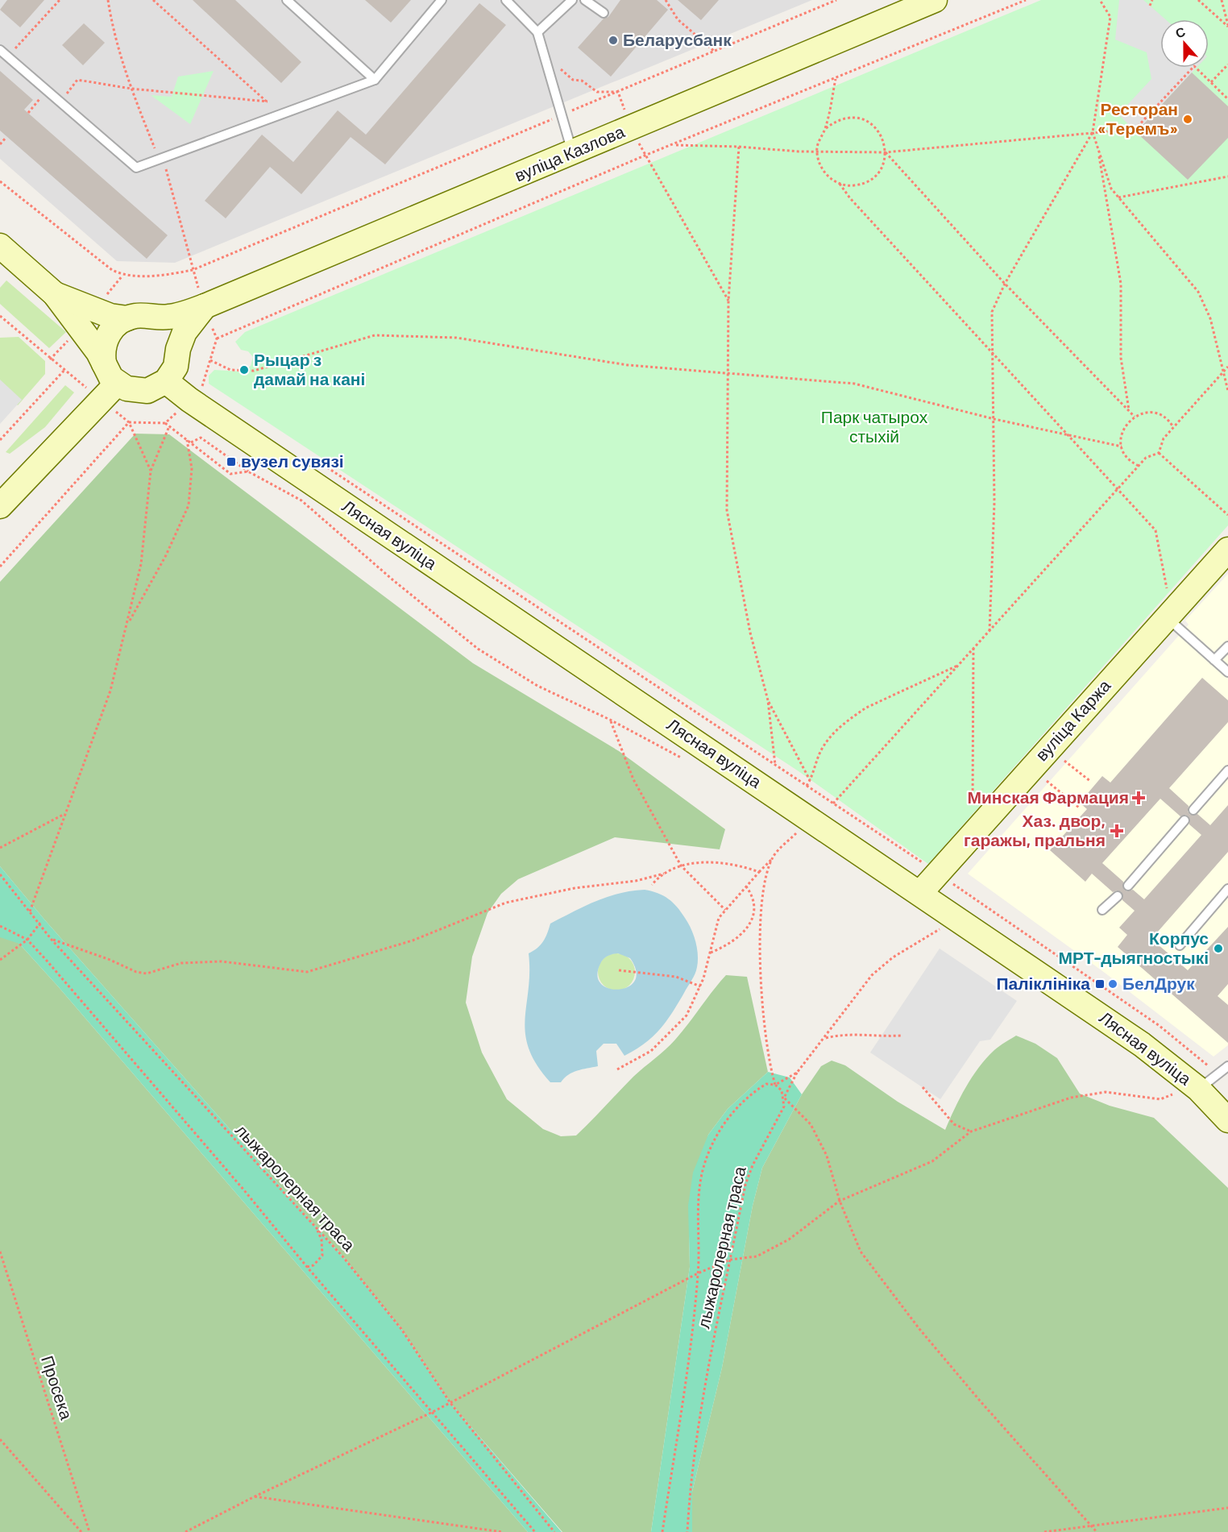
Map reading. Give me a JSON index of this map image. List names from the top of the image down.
{
  "streets": {
    "main road": ["вуліца Казлова", "Лясная вуліца", "вуліца Каржа"],
    "path": ["лыжаролерная траса", "Просека"]
  },
  "crossings": [
    ["вуліца Казлова", "Лясная вуліца"],
    ["Лясная вуліца", "вуліца Каржа"]
  ],
  "parks": ["Парк чатырох стыхій"],
  "places": {
    "other": [
      "Беларусбанк",
      "Ресторан «Теремъ»",
      "Рыцар з дамай на кані",
      "Корпус МРТ-дыягностыкі",
      "БелДрук"
    ],
    "transit": ["вузел сувязі", "Паліклініка"],
    "health": ["Минская Фармация", "Хаз. двор, гаражы, пральня"]
  },
  "north": "top"
}
